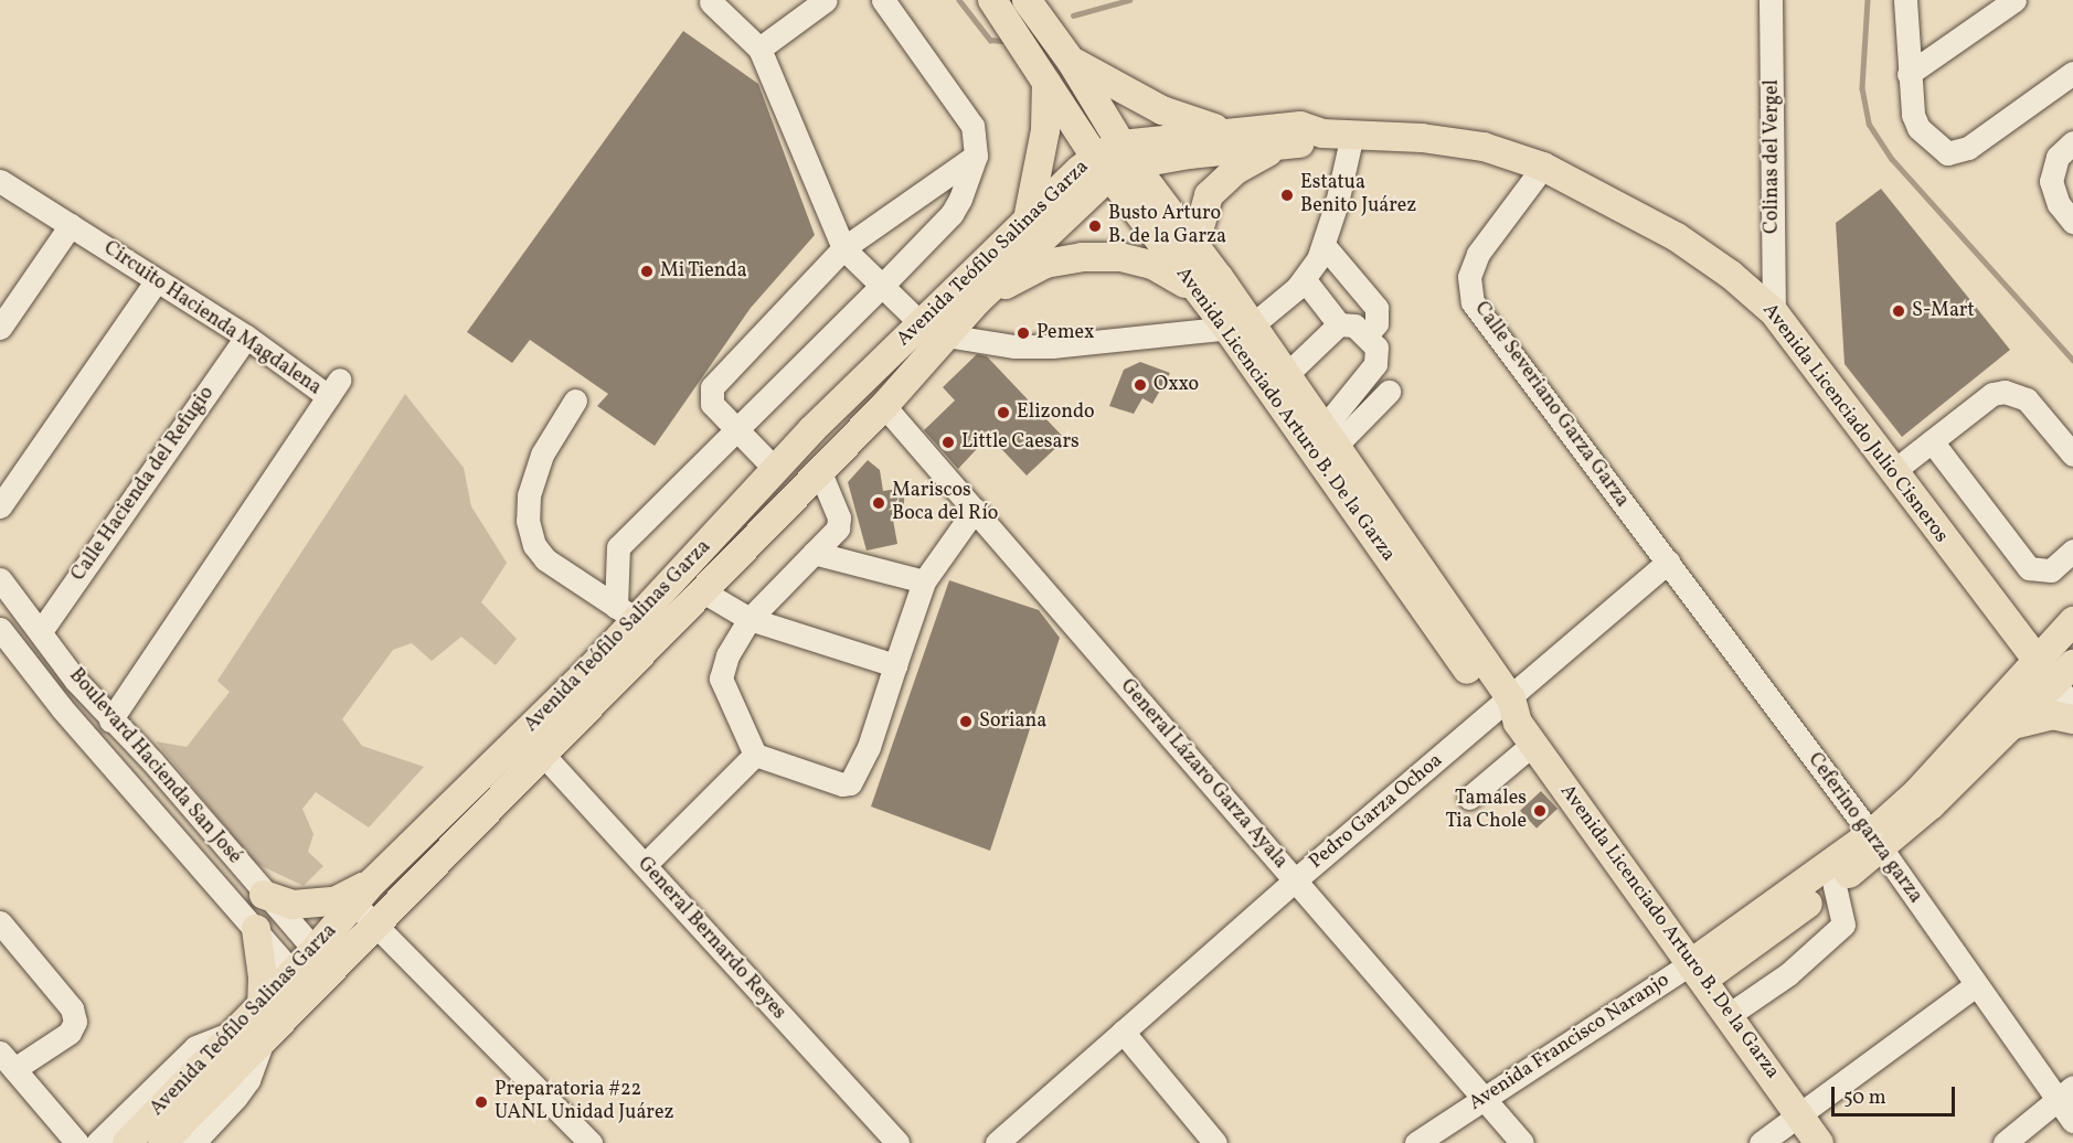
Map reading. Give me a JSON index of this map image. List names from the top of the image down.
{
  "streets": {
    "main road": [
      "Avenida Teófilo Salinas Garza",
      "Avenida Licenciado Arturo B. De la Garza",
      "Avenida Licenciado Julio Cisneros",
      "Avenida Francisco Naranjo"
    ],
    "street": [
      "Colinas del Vergel",
      "Circuito Hacienda Magdalena",
      "Calle Severiano Garza Garza",
      "Calle Hacienda del Refugio",
      "Boulevard Hacienda San José",
      "General Lázaro Garza Ayala",
      "Pedro Garza Ochoa",
      "Ceferino garza garza",
      "General Bernardo Reyes"
    ]
  },
  "crossings": [
    ["Colinas del Vergel", "Avenida Licenciado Julio Cisneros"],
    ["Avenida Teófilo Salinas Garza", "Avenida Licenciado Arturo B. De la Garza"],
    ["Avenida Teófilo Salinas Garza", "Avenida Licenciado Julio Cisneros"],
    ["Avenida Teófilo Salinas Garza", "Boulevard Hacienda San José"],
    ["Avenida Teófilo Salinas Garza", "General Lázaro Garza Ayala"],
    ["Avenida Teófilo Salinas Garza", "General Bernardo Reyes"],
    ["Circuito Hacienda Magdalena", "Calle Hacienda del Refugio"],
    ["Circuito Hacienda Magdalena", "Boulevard Hacienda San José"],
    ["Calle Severiano Garza Garza", "Avenida Licenciado Julio Cisneros"],
    ["Calle Severiano Garza Garza", "Ceferino garza garza"],
    ["Avenida Licenciado Arturo B. De la Garza", "Avenida Licenciado Julio Cisneros"],
    ["Avenida Licenciado Arturo B. De la Garza", "Pedro Garza Ochoa"],
    ["Avenida Licenciado Arturo B. De la Garza", "Avenida Francisco Naranjo"],
    ["Avenida Licenciado Julio Cisneros", "Avenida Francisco Naranjo"],
    ["Calle Hacienda del Refugio", "Boulevard Hacienda San José"],
    ["General Lázaro Garza Ayala", "Pedro Garza Ochoa"],
    ["General Lázaro Garza Ayala", "Avenida Francisco Naranjo"],
    ["Pedro Garza Ochoa", "Ceferino garza garza"],
    ["Ceferino garza garza", "Avenida Francisco Naranjo"]
  ],
  "places": [
    "Estatua Benito Juárez",
    "Busto Arturo B. de la Garza",
    "Mi Tienda",
    "S-Mart",
    "Pemex",
    "Oxxo",
    "Elizondo",
    "Little Caesars",
    "Mariscos Boca del Río",
    "Soriana",
    "Tamales Tia Chole",
    "Preparatoria #22 UANL Unidad Juárez"
  ],
  "scale_bar": "50 m"
}
